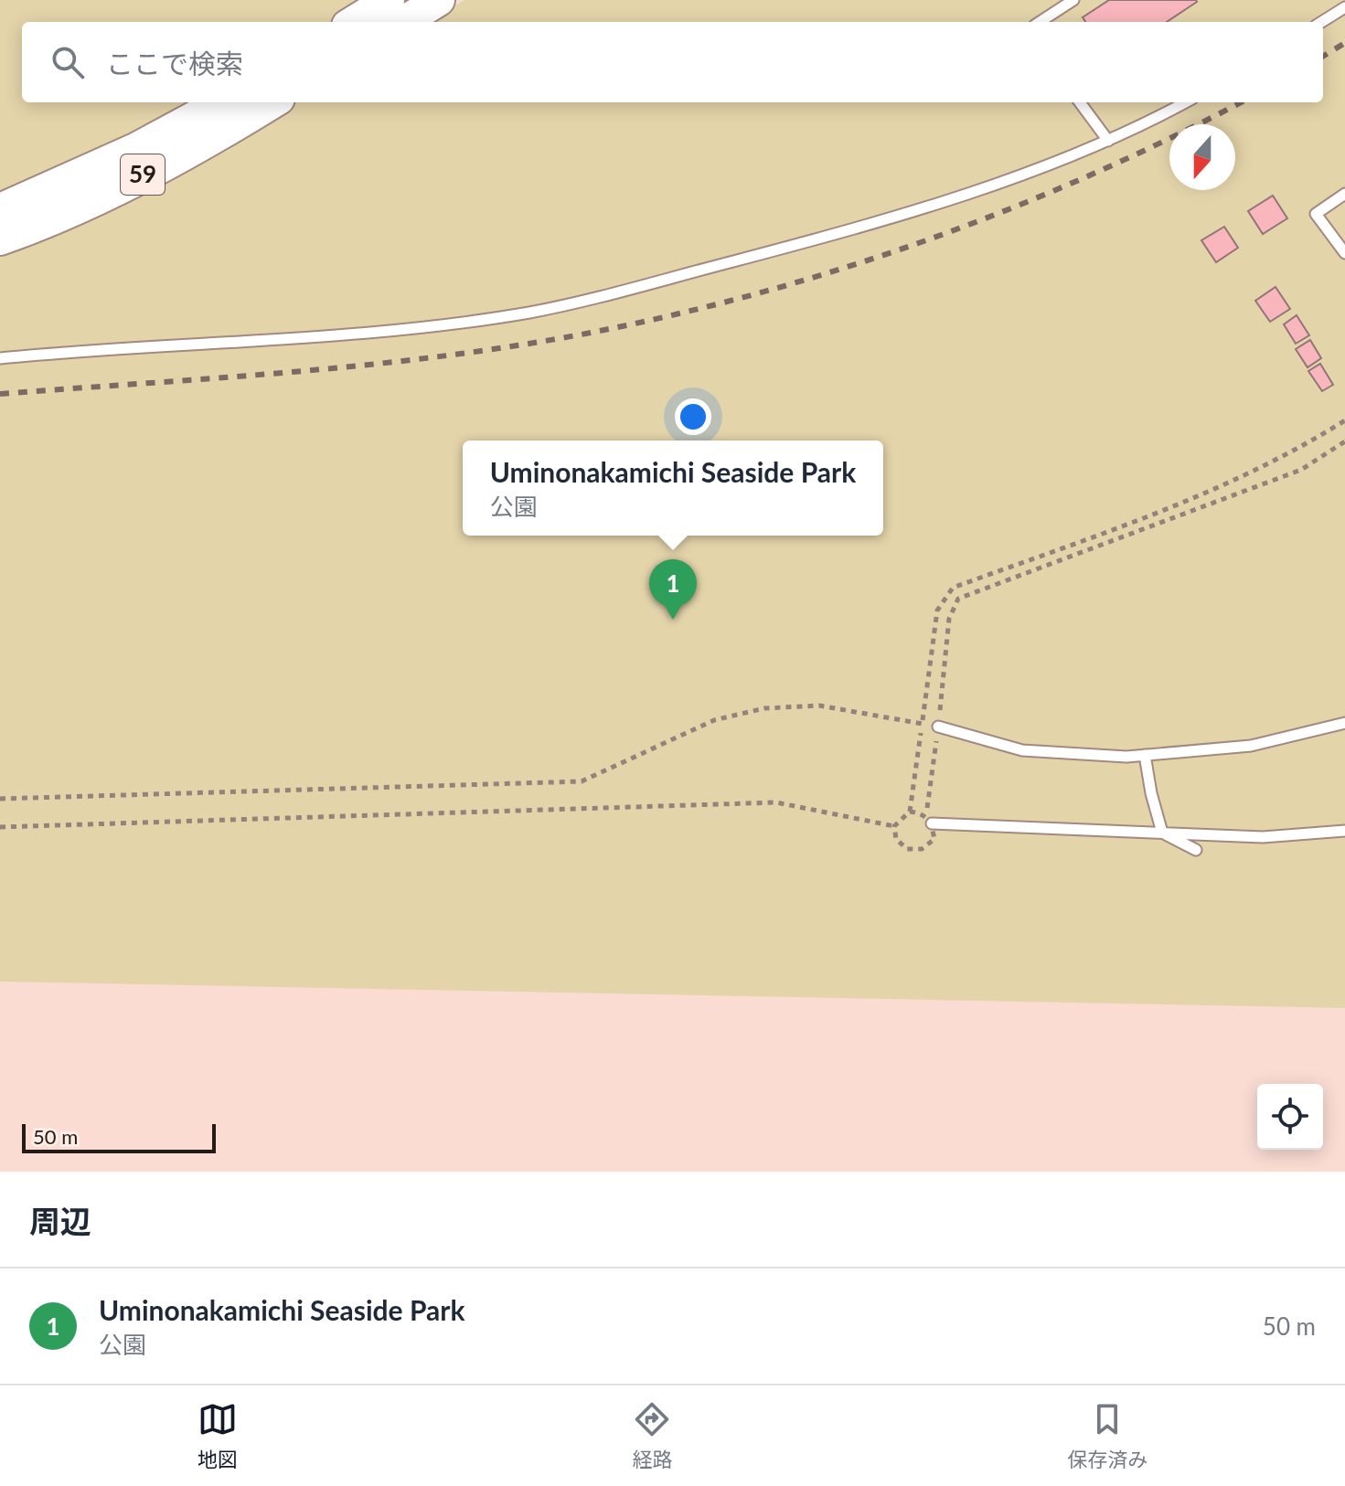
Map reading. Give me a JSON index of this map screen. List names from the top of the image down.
{
  "streets": {
    "main road": ["59"]
  },
  "scale_bar": "50 m",
  "north": "bottom",
  "page": {
    "search": "ここで検索",
    "popup": ["Uminonakamichi Seaside Park", "公園"],
    "pins": "1",
    "scale": "50 m",
    "heading": "周辺",
    "list": [
      {
        "mark": "1",
        "name": "Uminonakamichi Seaside Park",
        "note": "公園",
        "value": "50 m"
      }
    ],
    "nav": ["地図", "経路", "保存済み"]
  }
}
